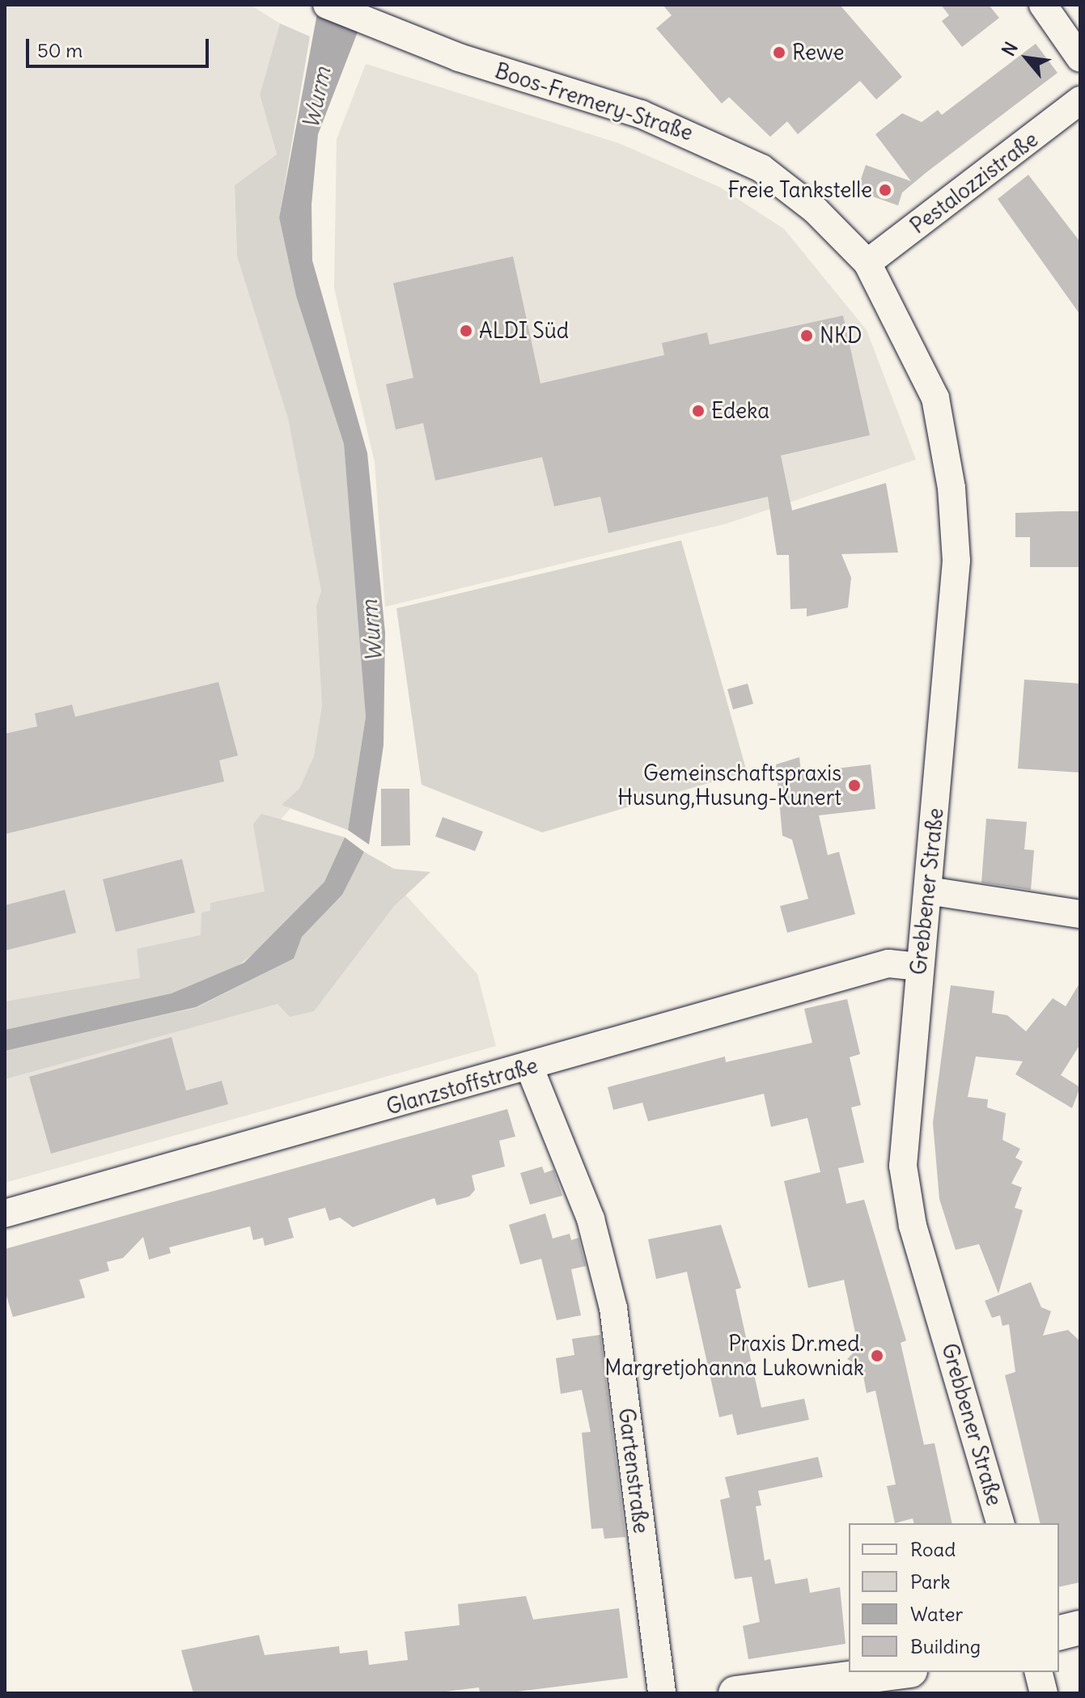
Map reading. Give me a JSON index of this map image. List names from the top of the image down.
{
  "streets": {
    "street": [
      "Boos-Fremery-Straße",
      "Pestalozzistraße",
      "Grebbener Straße",
      "Glanzstoffstraße",
      "Gartenstraße"
    ]
  },
  "crossings": [
    ["Boos-Fremery-Straße", "Pestalozzistraße"],
    ["Boos-Fremery-Straße", "Grebbener Straße"],
    ["Pestalozzistraße", "Grebbener Straße"],
    ["Grebbener Straße", "Glanzstoffstraße"],
    ["Glanzstoffstraße", "Gartenstraße"]
  ],
  "water": ["Wurm"],
  "places": [
    "Rewe",
    "Freie Tankstelle",
    "ALDI Süd",
    "NKD",
    "Edeka",
    "Gemeinschaftspraxis Husung,Husung-Kunert",
    "Praxis Dr.med. Margretjohanna Lukowniak"
  ],
  "legend": [
    "Road",
    "Park",
    "Water",
    "Building"
  ],
  "scale_bar": "50 m",
  "north": "top left"
}
